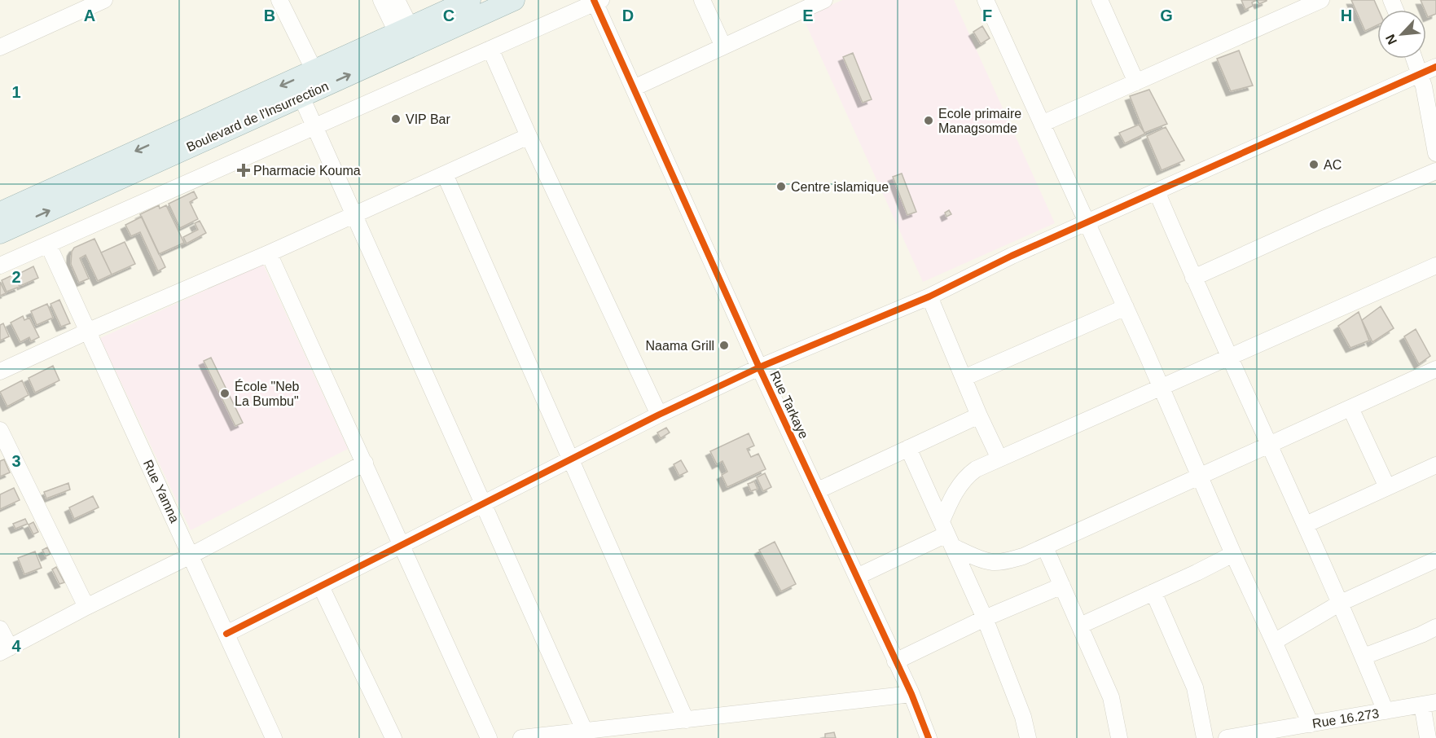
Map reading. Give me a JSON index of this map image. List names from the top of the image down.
{
  "streets": {
    "main road": ["Boulevard de l'Insurrection"],
    "street": ["Rue Tarkaye", "Rue Yamna", "Rue 16.273"]
  },
  "places": {
    "other": [
      "VIP Bar",
      "Ecole primaire Managsomde",
      "AC",
      "Centre islamique",
      "Naama Grill",
      "École \"Neb La Bumbu\""
    ],
    "health": ["Pharmacie Kouma"]
  },
  "north": "bottom left",
  "grid": {
    "columns": [
      "A",
      "B",
      "C",
      "D",
      "E",
      "F",
      "G",
      "H"
    ],
    "rows": [
      "1",
      "2",
      "3",
      "4"
    ]
  }
}
